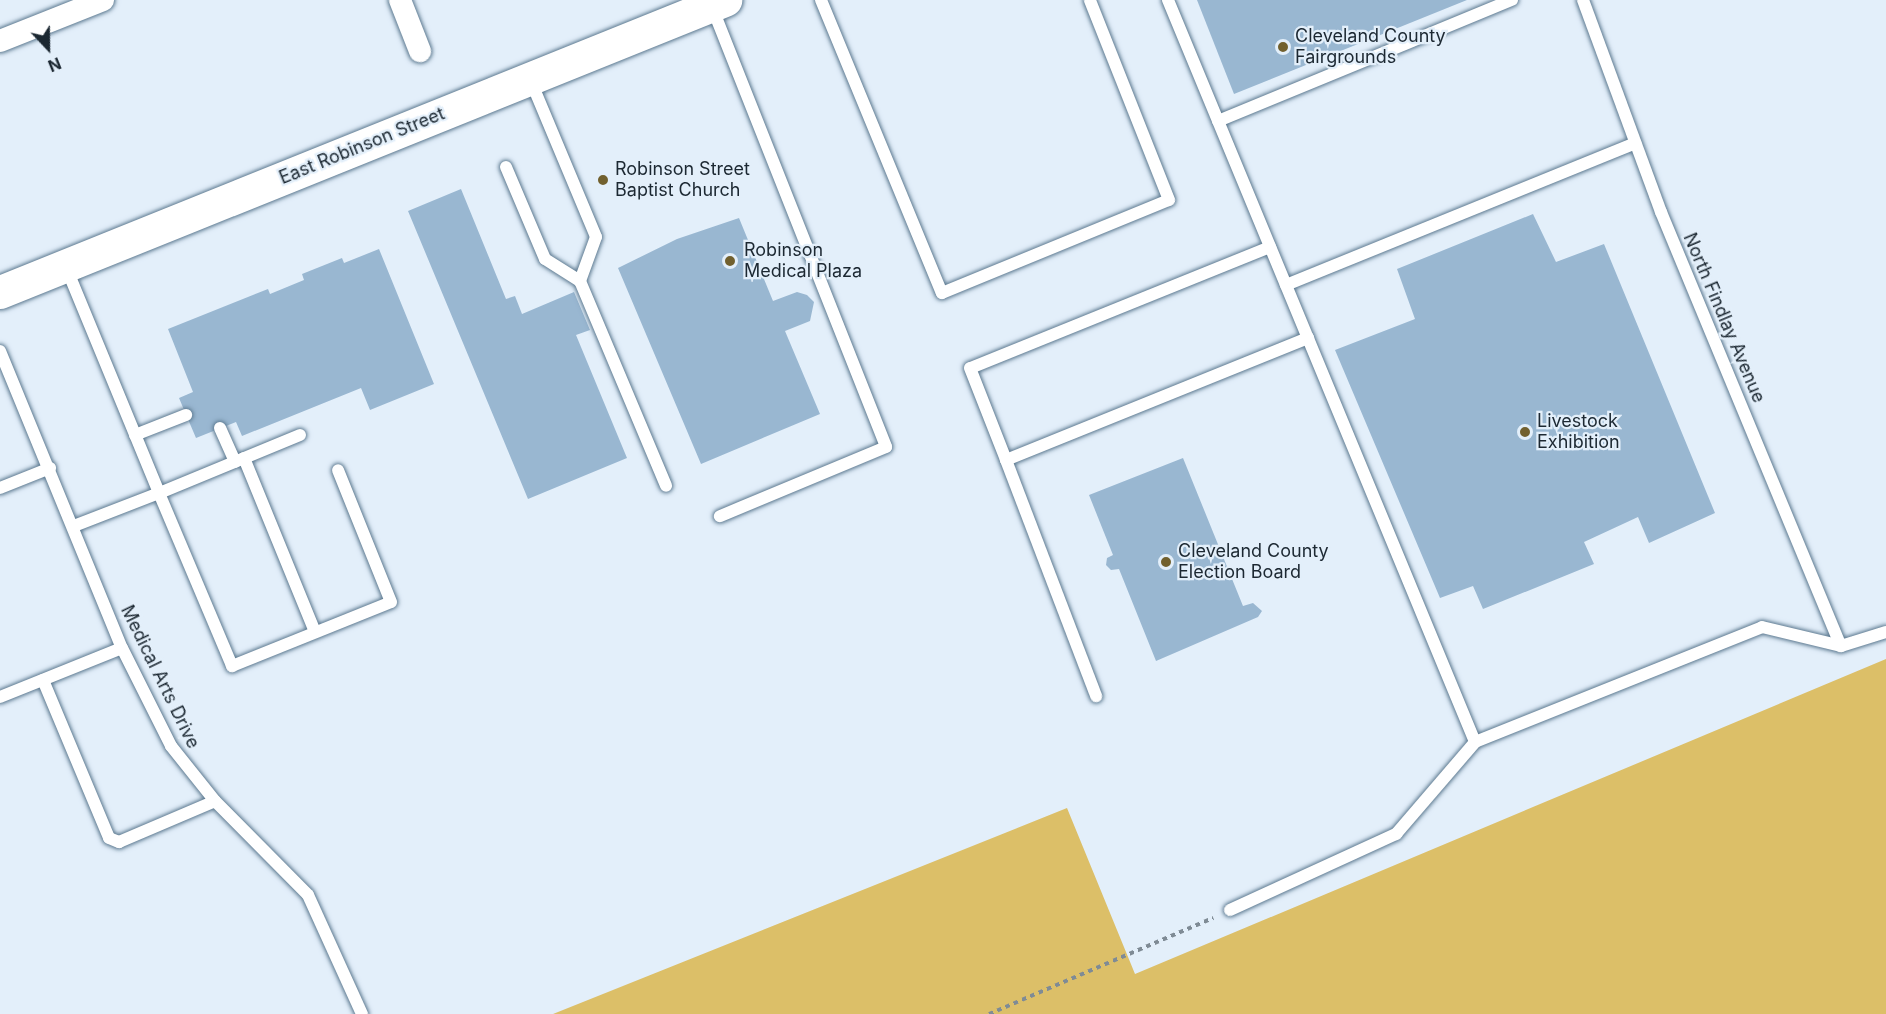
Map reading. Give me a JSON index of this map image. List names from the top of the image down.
{
  "streets": {
    "main road": ["East Robinson Street"],
    "lane": ["North Findlay Avenue", "Medical Arts Drive"]
  },
  "places": [
    "Cleveland County Fairgrounds",
    "Robinson Street Baptist Church",
    "Robinson Medical Plaza",
    "Livestock Exhibition",
    "Cleveland County Election Board"
  ],
  "north": "bottom"
}
